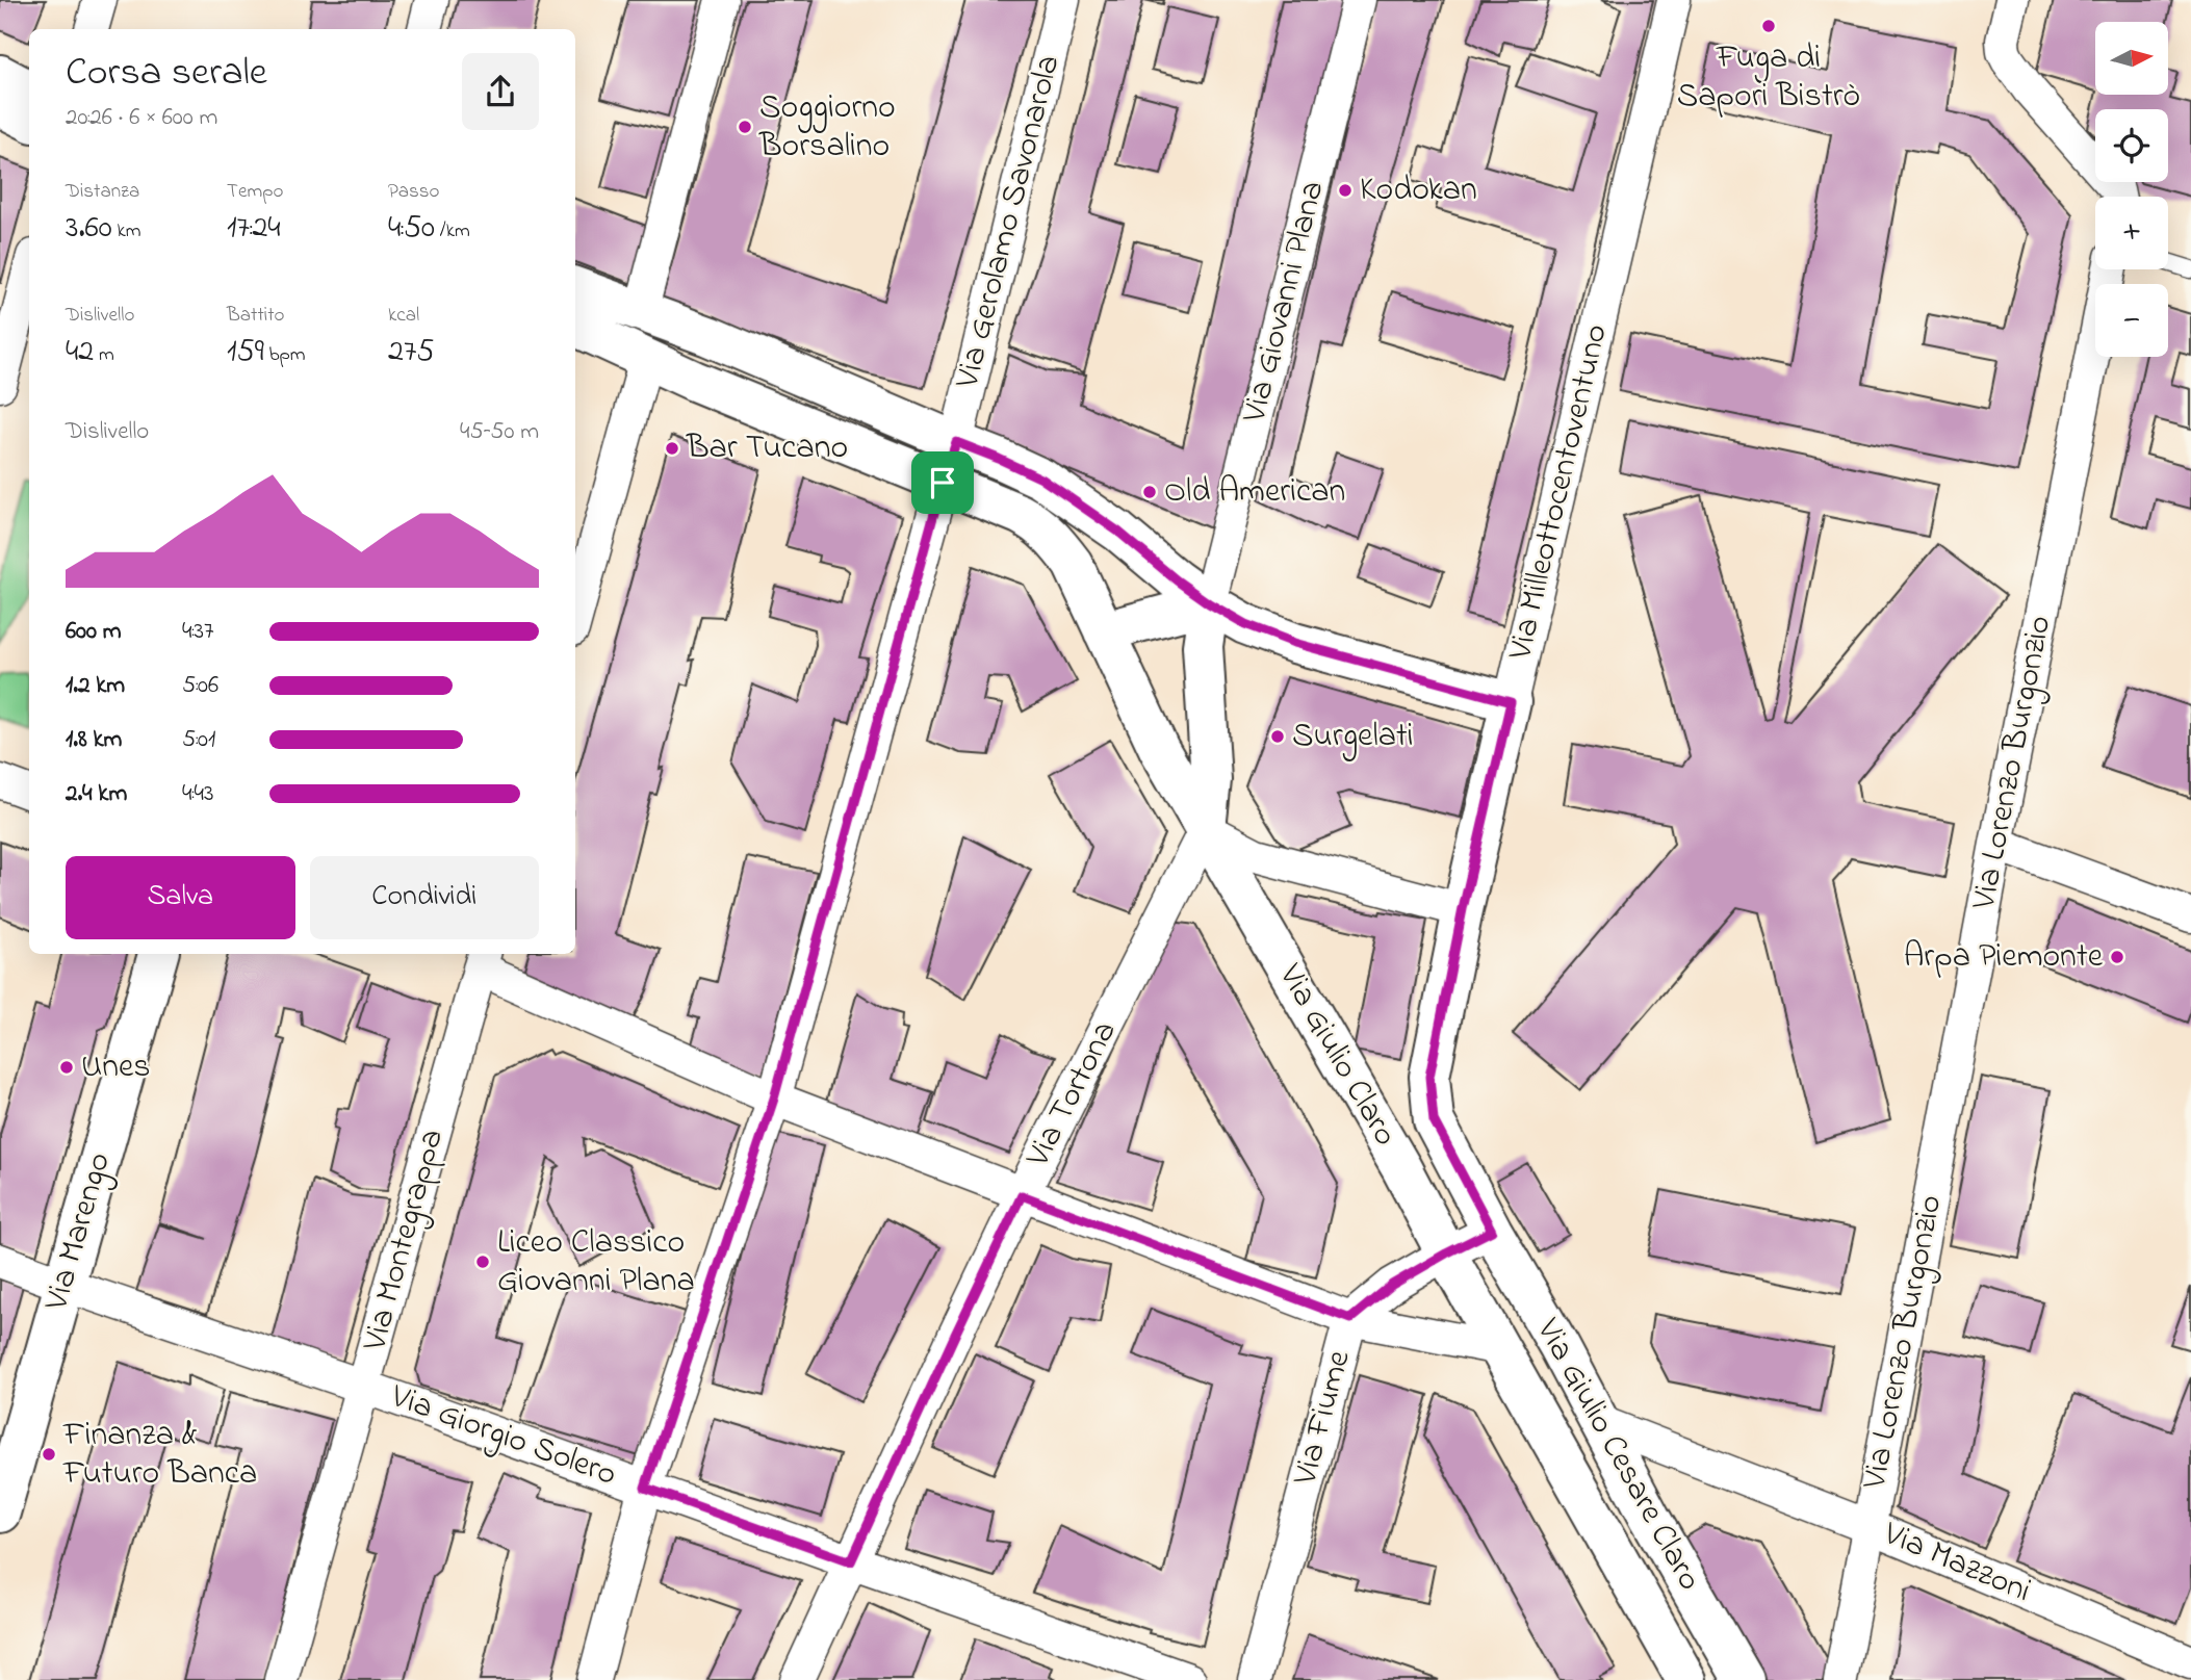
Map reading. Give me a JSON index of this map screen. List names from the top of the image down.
{
  "streets": {
    "street": [
      "Via Gerolamo Savonarola",
      "Via Giovanni Plana",
      "Via Milleottocentoventuno",
      "Via Lorenzo Burgonzio",
      "Via Giulio Claro",
      "Via Tortona",
      "Via Marengo",
      "Via Montegrappa",
      "Via Fiume",
      "Via Giorgio Solero",
      "Via Giulio Cesare Claro",
      "Via Mazzoni"
    ]
  },
  "crossings": [
    ["Via Gerolamo Savonarola", "Via Giulio Claro"],
    ["Via Gerolamo Savonarola", "Via Giorgio Solero"],
    ["Via Milleottocentoventuno", "Via Fiume"],
    ["Via Milleottocentoventuno", "Via Giulio Cesare Claro"],
    ["Via Lorenzo Burgonzio", "Via Mazzoni"],
    ["Via Giulio Claro", "Via Tortona"],
    ["Via Giulio Claro", "Via Fiume"],
    ["Via Tortona", "Via Giorgio Solero"],
    ["Via Marengo", "Via Giorgio Solero"],
    ["Via Montegrappa", "Via Giorgio Solero"],
    ["Via Fiume", "Via Giulio Cesare Claro"],
    ["Via Giulio Cesare Claro", "Via Mazzoni"]
  ],
  "places": [
    "Fuga di Sapori Bistrò",
    "Soggiorno Borsalino",
    "Kodokan",
    "Bar Tucano",
    "Old American",
    "Surgelati",
    "Arpa Piemonte",
    "Unes",
    "Liceo Classico Giovanni Plana",
    "Finanza & Futuro Banca"
  ],
  "north": "right",
  "page": {
    "map_buttons": ["+", "−"],
    "heading": ["Corsa serale", "20:26 · 6 × 600 m"],
    "stats": [
      ["Distanza", "3.60 km"],
      ["Tempo", "17:24"],
      ["Passo", "4:50 /km"],
      ["Dislivello", "42 m"],
      ["Battito", "159 bpm"],
      ["kcal", "275"]
    ],
    "chart": ["Dislivello", "45–50 m"],
    "list": [
      {
        "name": "600 m",
        "note": "4:37"
      },
      {
        "name": "1.2 km",
        "note": "5:06"
      },
      {
        "name": "1.8 km",
        "note": "5:01"
      },
      {
        "name": "2.4 km",
        "note": "4:43"
      }
    ],
    "buttons": ["Salva", "Condividi"]
  }
}
